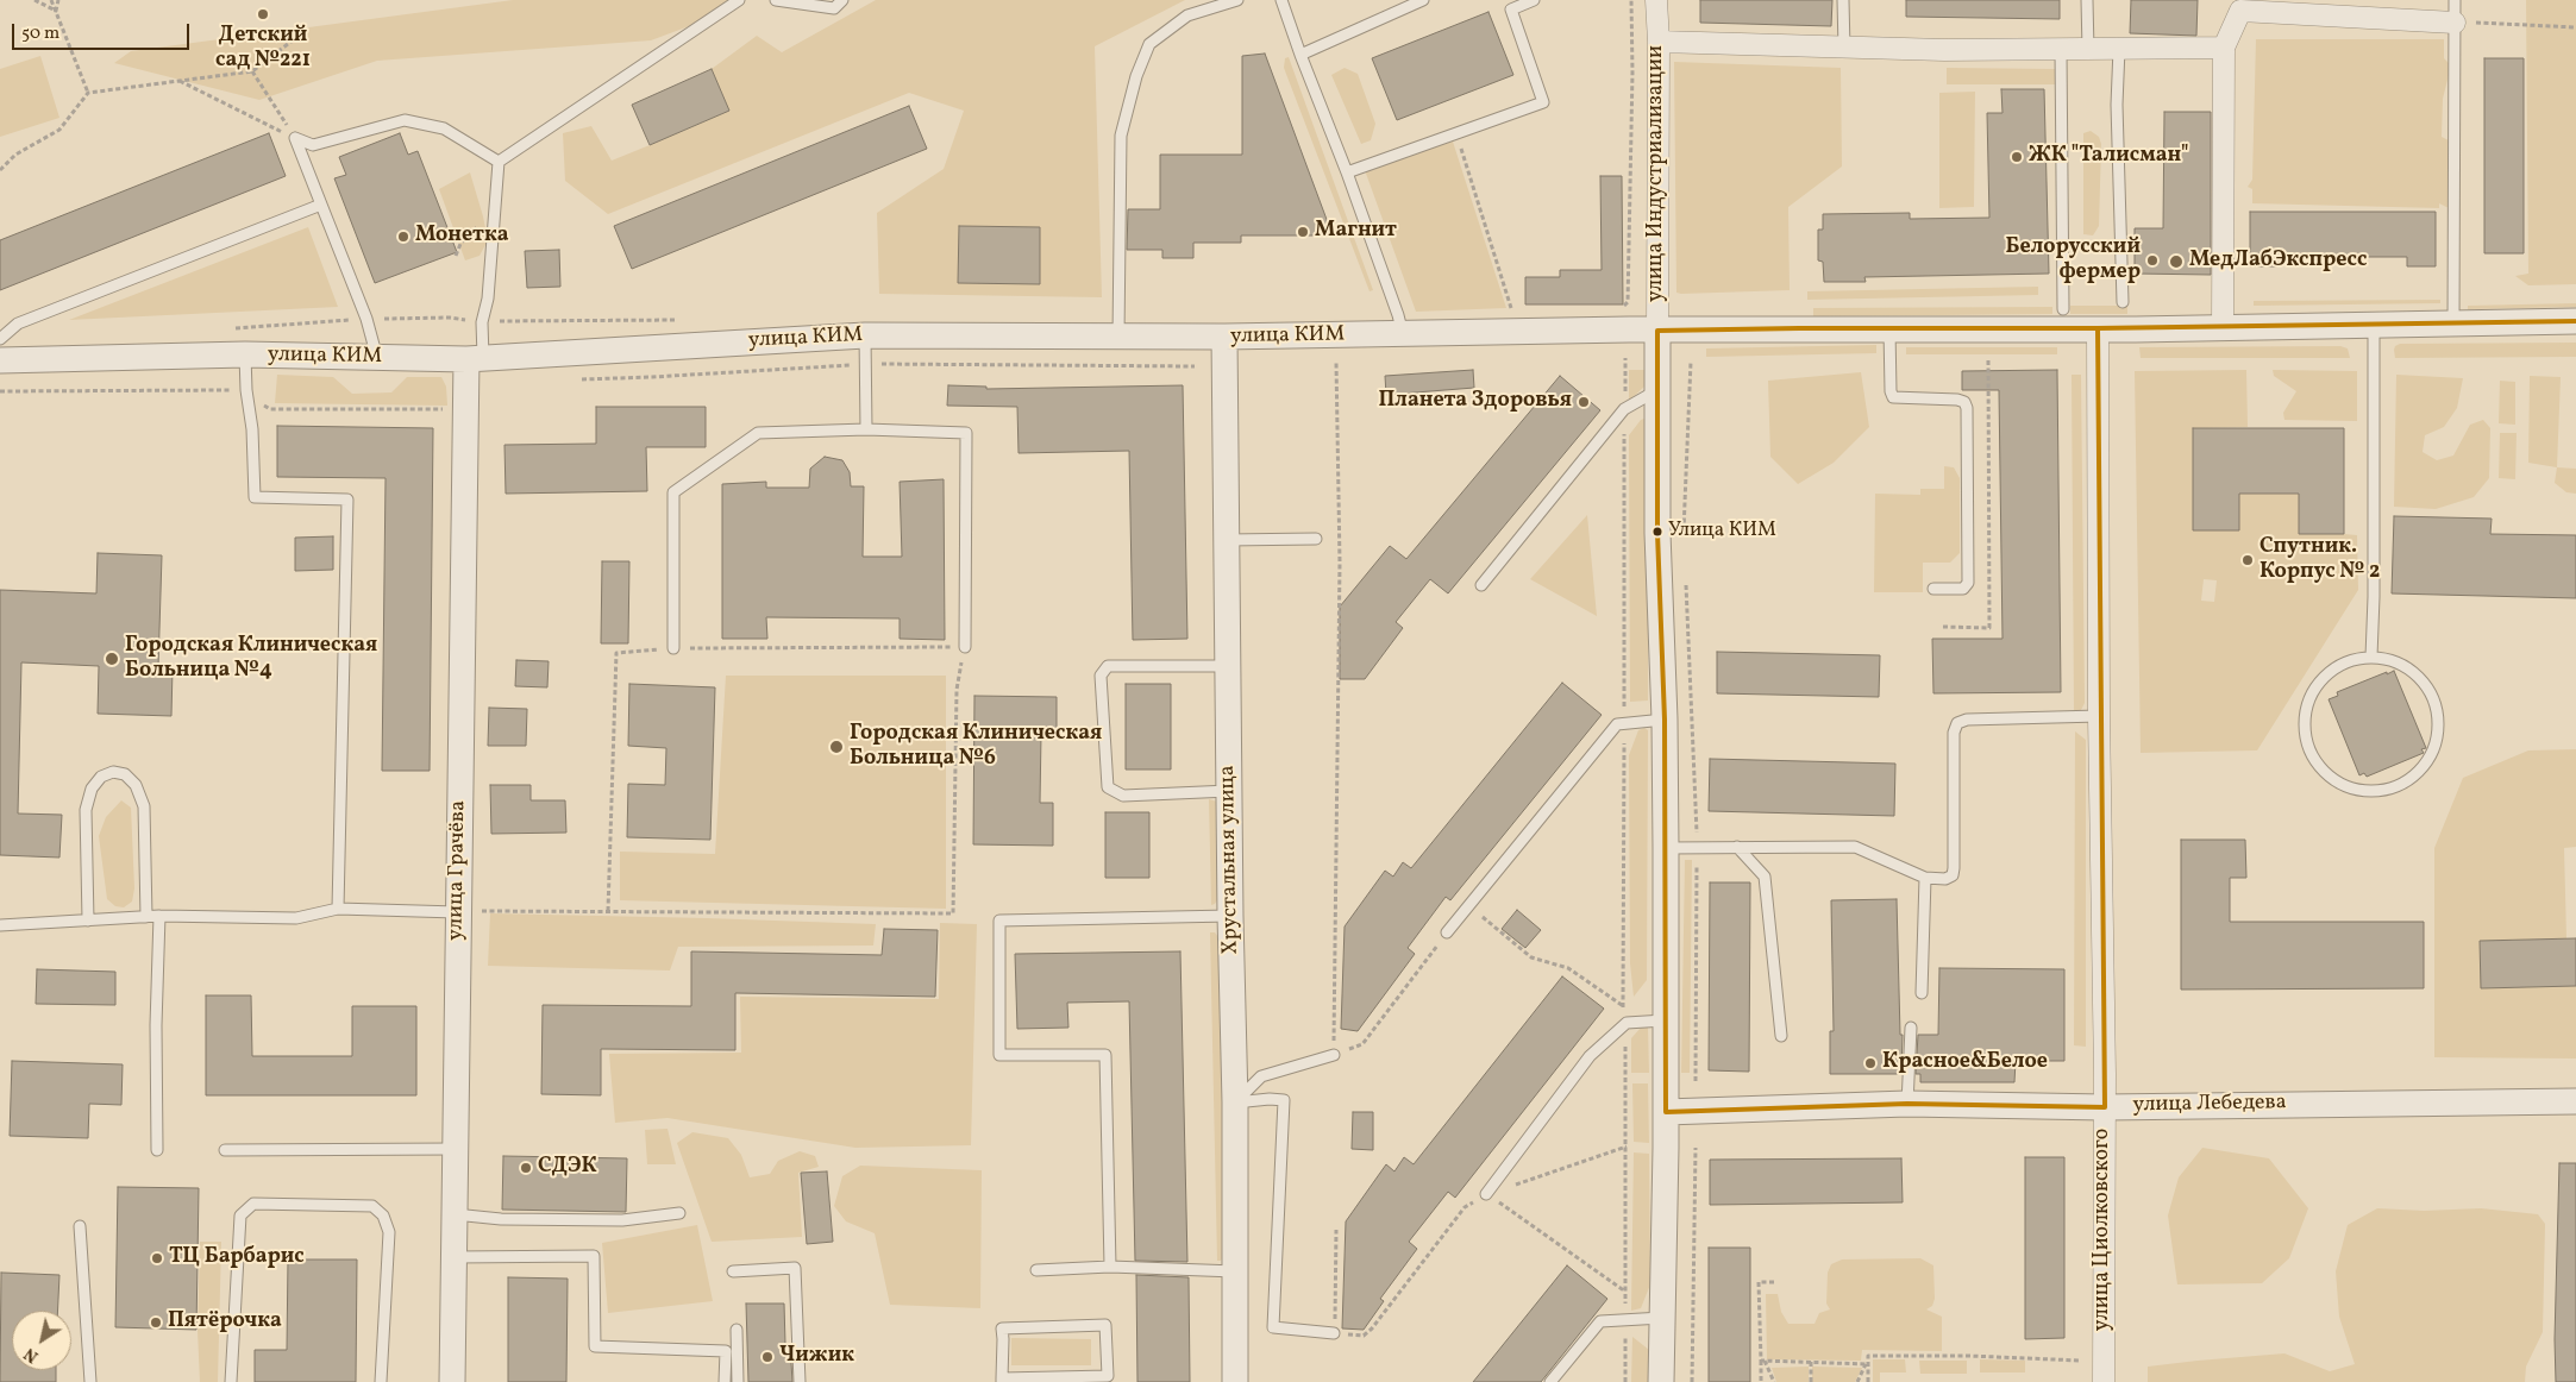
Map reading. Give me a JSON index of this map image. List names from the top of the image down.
{
  "streets": {
    "street": [
      "улица Индустриализации",
      "улица КИМ",
      "Хрустальная улица",
      "улица Грачёва",
      "улица Лебедева",
      "улица Циолковского"
    ]
  },
  "crossings": [
    ["улица Индустриализации", "улица КИМ"],
    ["улица Индустриализации", "улица Лебедева"],
    ["улица КИМ", "Хрустальная улица"],
    ["улица КИМ", "улица Грачёва"],
    ["улица КИМ", "улица Циолковского"],
    ["улица Лебедева", "улица Циолковского"]
  ],
  "places": [
    "Детский сад №221",
    "ЖК \"Талисман\"",
    "Магнит",
    "Монетка",
    "Белорусский фермер",
    "МедЛабЭкспресс",
    "Планета Здоровья",
    "Улица КИМ",
    "Спутник. Корпус № 2",
    "Городская Клиническая Больница №4",
    "Городская Клиническая Больница №6",
    "Красное&Белое",
    "СДЭК",
    "ТЦ Барбарис",
    "Пятёрочка",
    "Чижик"
  ],
  "scale_bar": "50 m",
  "north": "bottom left"
}
